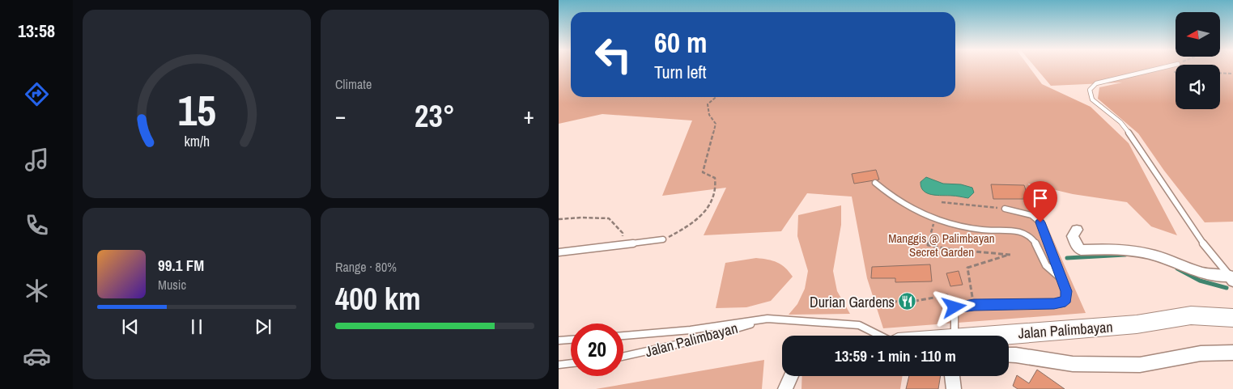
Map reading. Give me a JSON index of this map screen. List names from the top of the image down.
{
  "streets": {
    "street": ["Jalan Palimbayan"]
  },
  "parks": ["Manggis @ Palimbayan Secret Garden"],
  "places": {
    "restaurant": ["Durian Gardens"]
  },
  "north": "left",
  "page": {
    "tabs": "13:58",
    "tile": [
      "Climate",
      ["Range · 80%", "400 km"]
    ],
    "turn": ["60 m", "Turn left"],
    "heat": ["−", "23°", "+"],
    "song": ["99.1 FM", "Music"],
    "limit": "20",
    "trip": "13:59 · 1 min · 110 m",
    "gauge": ["15", "km/h"]
  }
}
